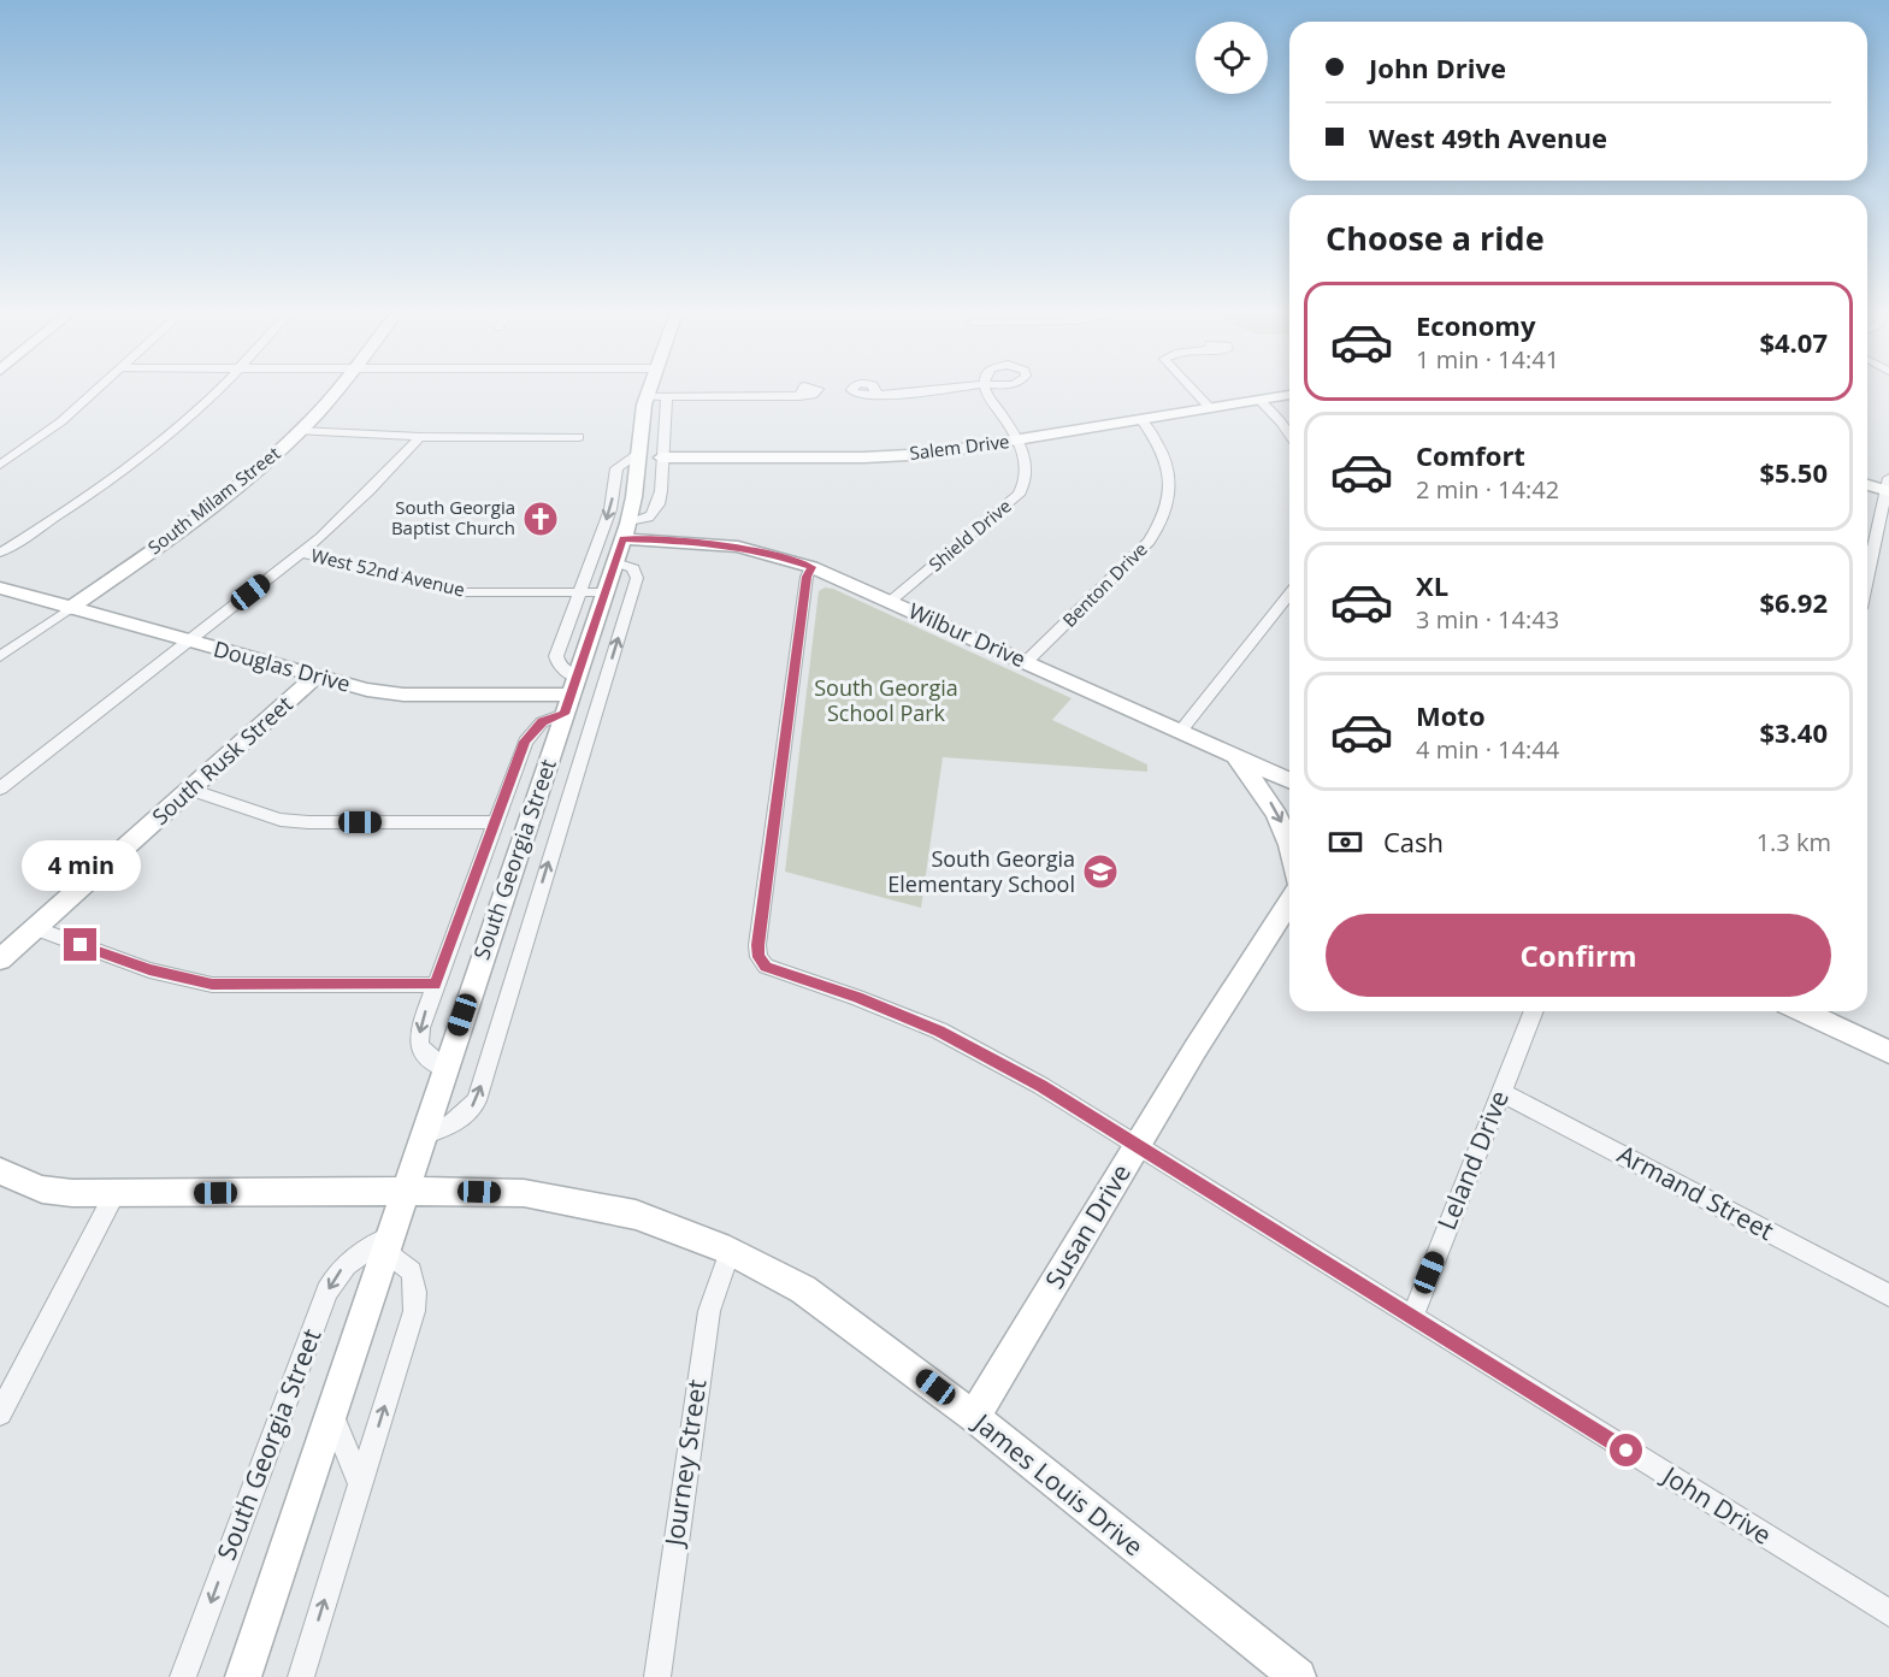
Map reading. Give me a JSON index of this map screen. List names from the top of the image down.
{
  "streets": {
    "street": [
      "Salem Drive",
      "South Milam Street",
      "Shield Drive",
      "West 52nd Avenue",
      "Benton Drive",
      "Wilbur Drive",
      "Douglas Drive",
      "South Rusk Street",
      "South Georgia Street",
      "Leland Drive",
      "Armand Street",
      "Susan Drive",
      "Journey Street",
      "James Louis Drive",
      "John Drive"
    ]
  },
  "crossings": [
    ["Salem Drive", "Shield Drive"],
    ["Salem Drive", "Benton Drive"],
    ["Salem Drive", "South Georgia Street"],
    ["South Milam Street", "Douglas Drive"],
    ["Shield Drive", "Wilbur Drive"],
    ["West 52nd Avenue", "South Georgia Street"],
    ["Benton Drive", "Wilbur Drive"],
    ["Wilbur Drive", "South Georgia Street"],
    ["Wilbur Drive", "John Drive"],
    ["Douglas Drive", "South Rusk Street"],
    ["Douglas Drive", "South Georgia Street"],
    ["South Georgia Street", "James Louis Drive"],
    ["Leland Drive", "Armand Street"],
    ["Leland Drive", "John Drive"],
    ["Susan Drive", "James Louis Drive"],
    ["Susan Drive", "John Drive"],
    ["Journey Street", "James Louis Drive"]
  ],
  "parks": ["South Georgia School Park"],
  "places": {
    "church": ["South Georgia Baptist Church"],
    "school or university": ["South Georgia Elementary School"]
  },
  "page": {
    "banner": ["John Drive", "West 49th Avenue"],
    "heading": "Choose a ride",
    "list": [
      {
        "name": "Economy",
        "note": "1 min · 14:41",
        "value": "$4.07"
      },
      {
        "name": "Comfort",
        "note": "2 min · 14:42",
        "value": "$5.50"
      },
      {
        "name": "XL",
        "note": "3 min · 14:43",
        "value": "$6.92"
      },
      {
        "name": "Moto",
        "note": "4 min · 14:44",
        "value": "$3.40"
      }
    ],
    "pay": ["Cash", "1.3 km"],
    "bubble": "4 min",
    "buttons": "Confirm"
  }
}
